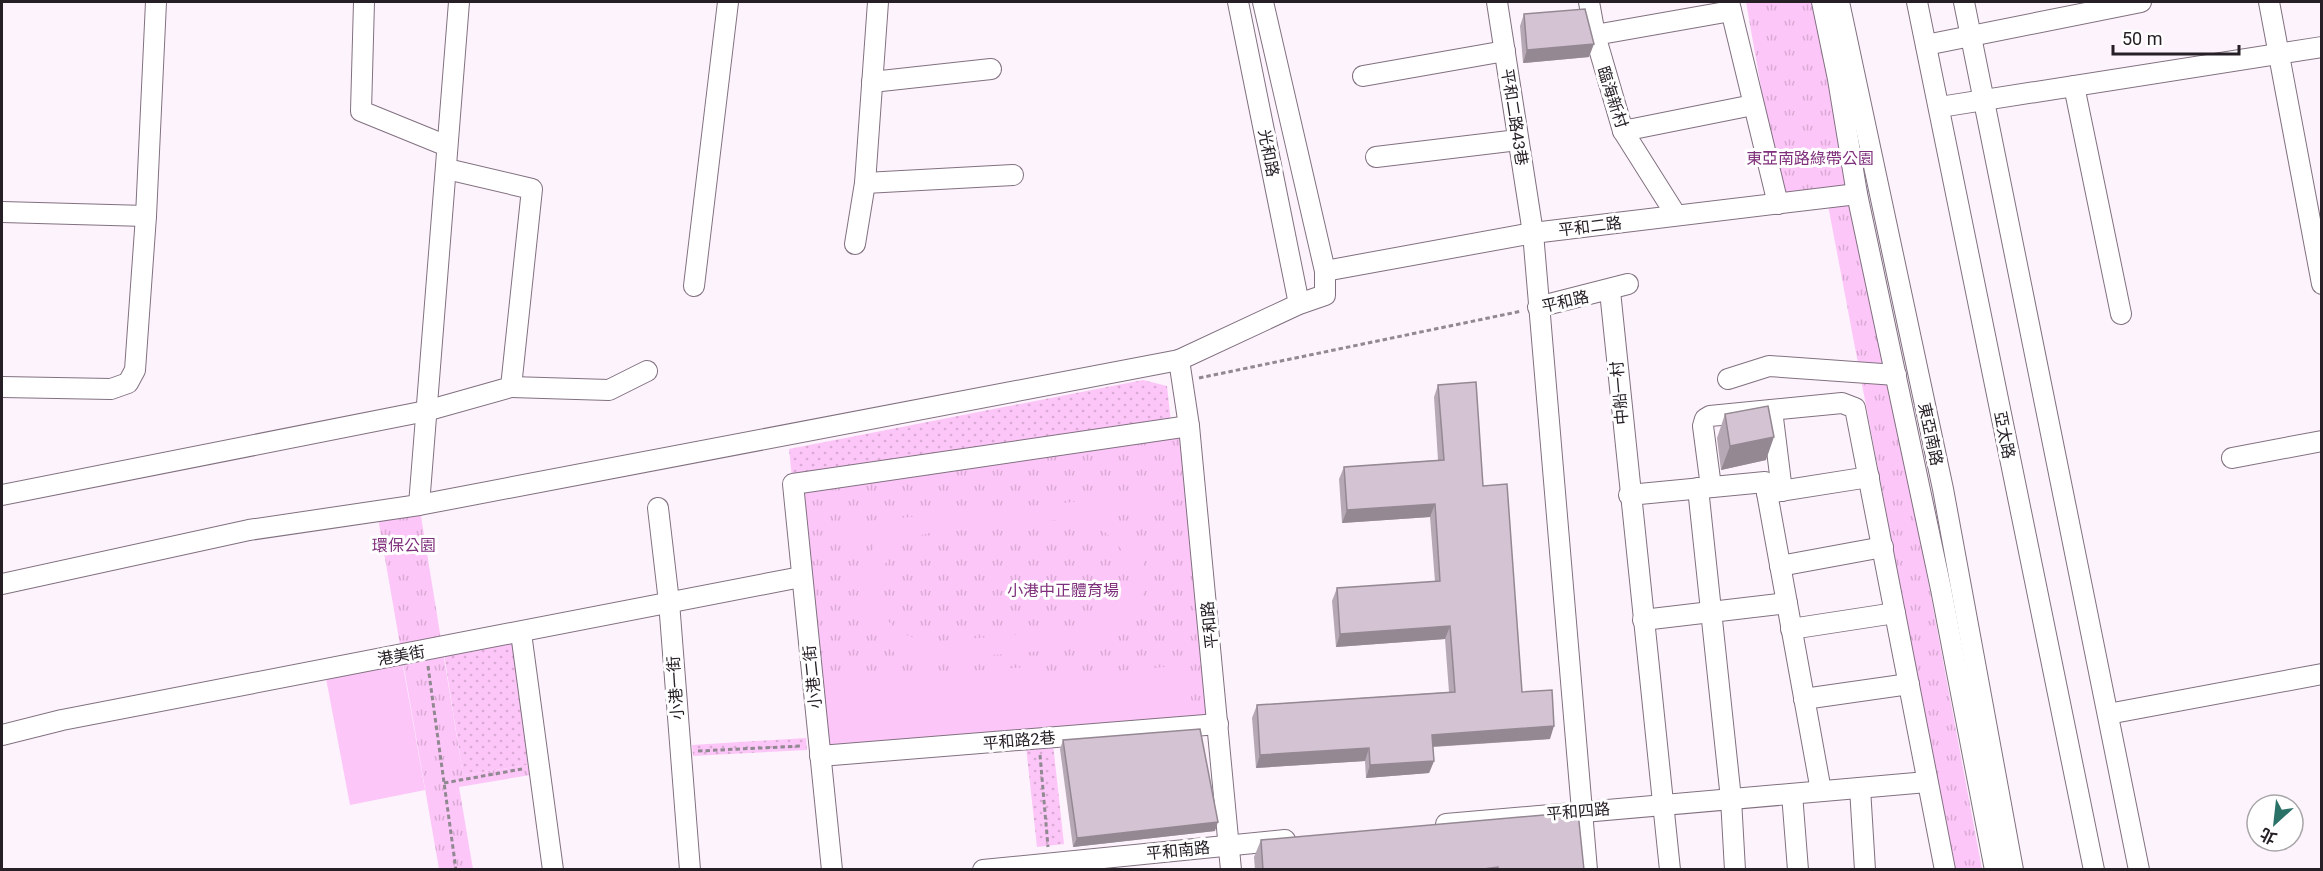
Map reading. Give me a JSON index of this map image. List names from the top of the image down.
{
  "streets": {
    "street": [
      "臨海新村",
      "平和二路43巷",
      "光和路",
      "平和二路",
      "平和路",
      "中船一村",
      "東亞南路",
      "亞太路",
      "港美街",
      "小港二街",
      "小港一街",
      "平和路2巷",
      "平和四路",
      "平和南路"
    ]
  },
  "crossings": [
    ["臨海新村", "平和二路"],
    ["平和二路43巷", "平和二路"],
    ["平和二路43巷", "平和路"],
    ["平和二路43巷", "平和四路"],
    ["光和路", "平和二路"],
    ["平和二路", "東亞南路"],
    ["平和路", "中船一村"],
    ["平和路", "小港二街"],
    ["平和路", "平和路2巷"],
    ["平和路", "平和南路"],
    ["中船一村", "平和四路"],
    ["港美街", "小港二街"],
    ["港美街", "小港一街"],
    ["小港二街", "平和路2巷"]
  ],
  "parks": ["東亞南路綠帶公園", "環保公園", "小港中正體育場"],
  "scale_bar": "50 m",
  "north": "bottom left"
}
